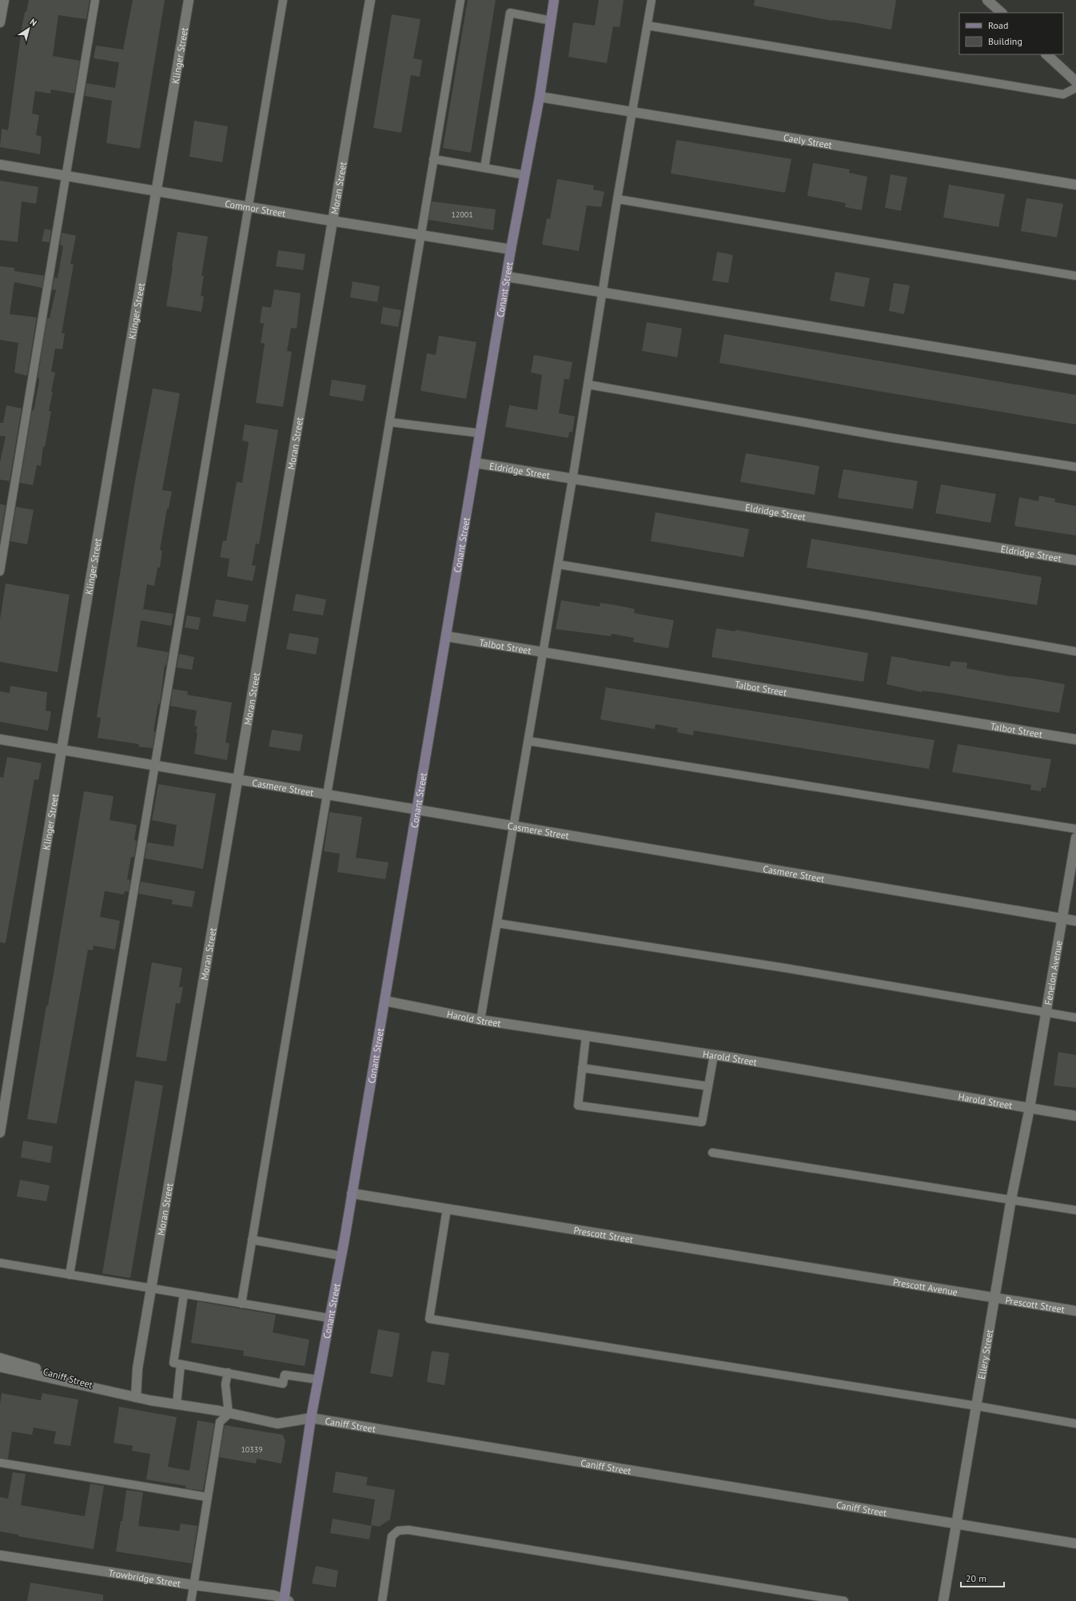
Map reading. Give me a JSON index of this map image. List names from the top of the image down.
{
  "streets": {
    "main road": ["Conant Street"],
    "street": [
      "Klinger Street",
      "Caely Street",
      "Moran Street",
      "Commor Street",
      "Eldridge Street",
      "Talbot Street",
      "Casmere Street",
      "Fenelon Avenue",
      "Harold Street",
      "Prescott Street",
      "Prescott Avenue",
      "Ellery Street",
      "Caniff Street",
      "Trowbridge Street"
    ]
  },
  "crossings": [
    ["Klinger Street", "Commor Street"],
    ["Klinger Street", "Casmere Street"],
    ["Caely Street", "Conant Street"],
    ["Moran Street", "Commor Street"],
    ["Moran Street", "Casmere Street"],
    ["Moran Street", "Caniff Street"],
    ["Commor Street", "Conant Street"],
    ["Conant Street", "Eldridge Street"],
    ["Conant Street", "Talbot Street"],
    ["Conant Street", "Casmere Street"],
    ["Conant Street", "Harold Street"],
    ["Conant Street", "Prescott Street"],
    ["Conant Street", "Caniff Street"],
    ["Conant Street", "Trowbridge Street"],
    ["Casmere Street", "Fenelon Avenue"],
    ["Fenelon Avenue", "Harold Street"],
    ["Fenelon Avenue", "Ellery Street"],
    ["Harold Street", "Ellery Street"],
    ["Prescott Street", "Prescott Avenue"],
    ["Prescott Street", "Ellery Street"],
    ["Prescott Avenue", "Ellery Street"],
    ["Ellery Street", "Caniff Street"]
  ],
  "house_numbers": ["12001", "10339"],
  "legend": ["Road", "Building"],
  "scale_bar": "20 m",
  "north": "top right"
}
